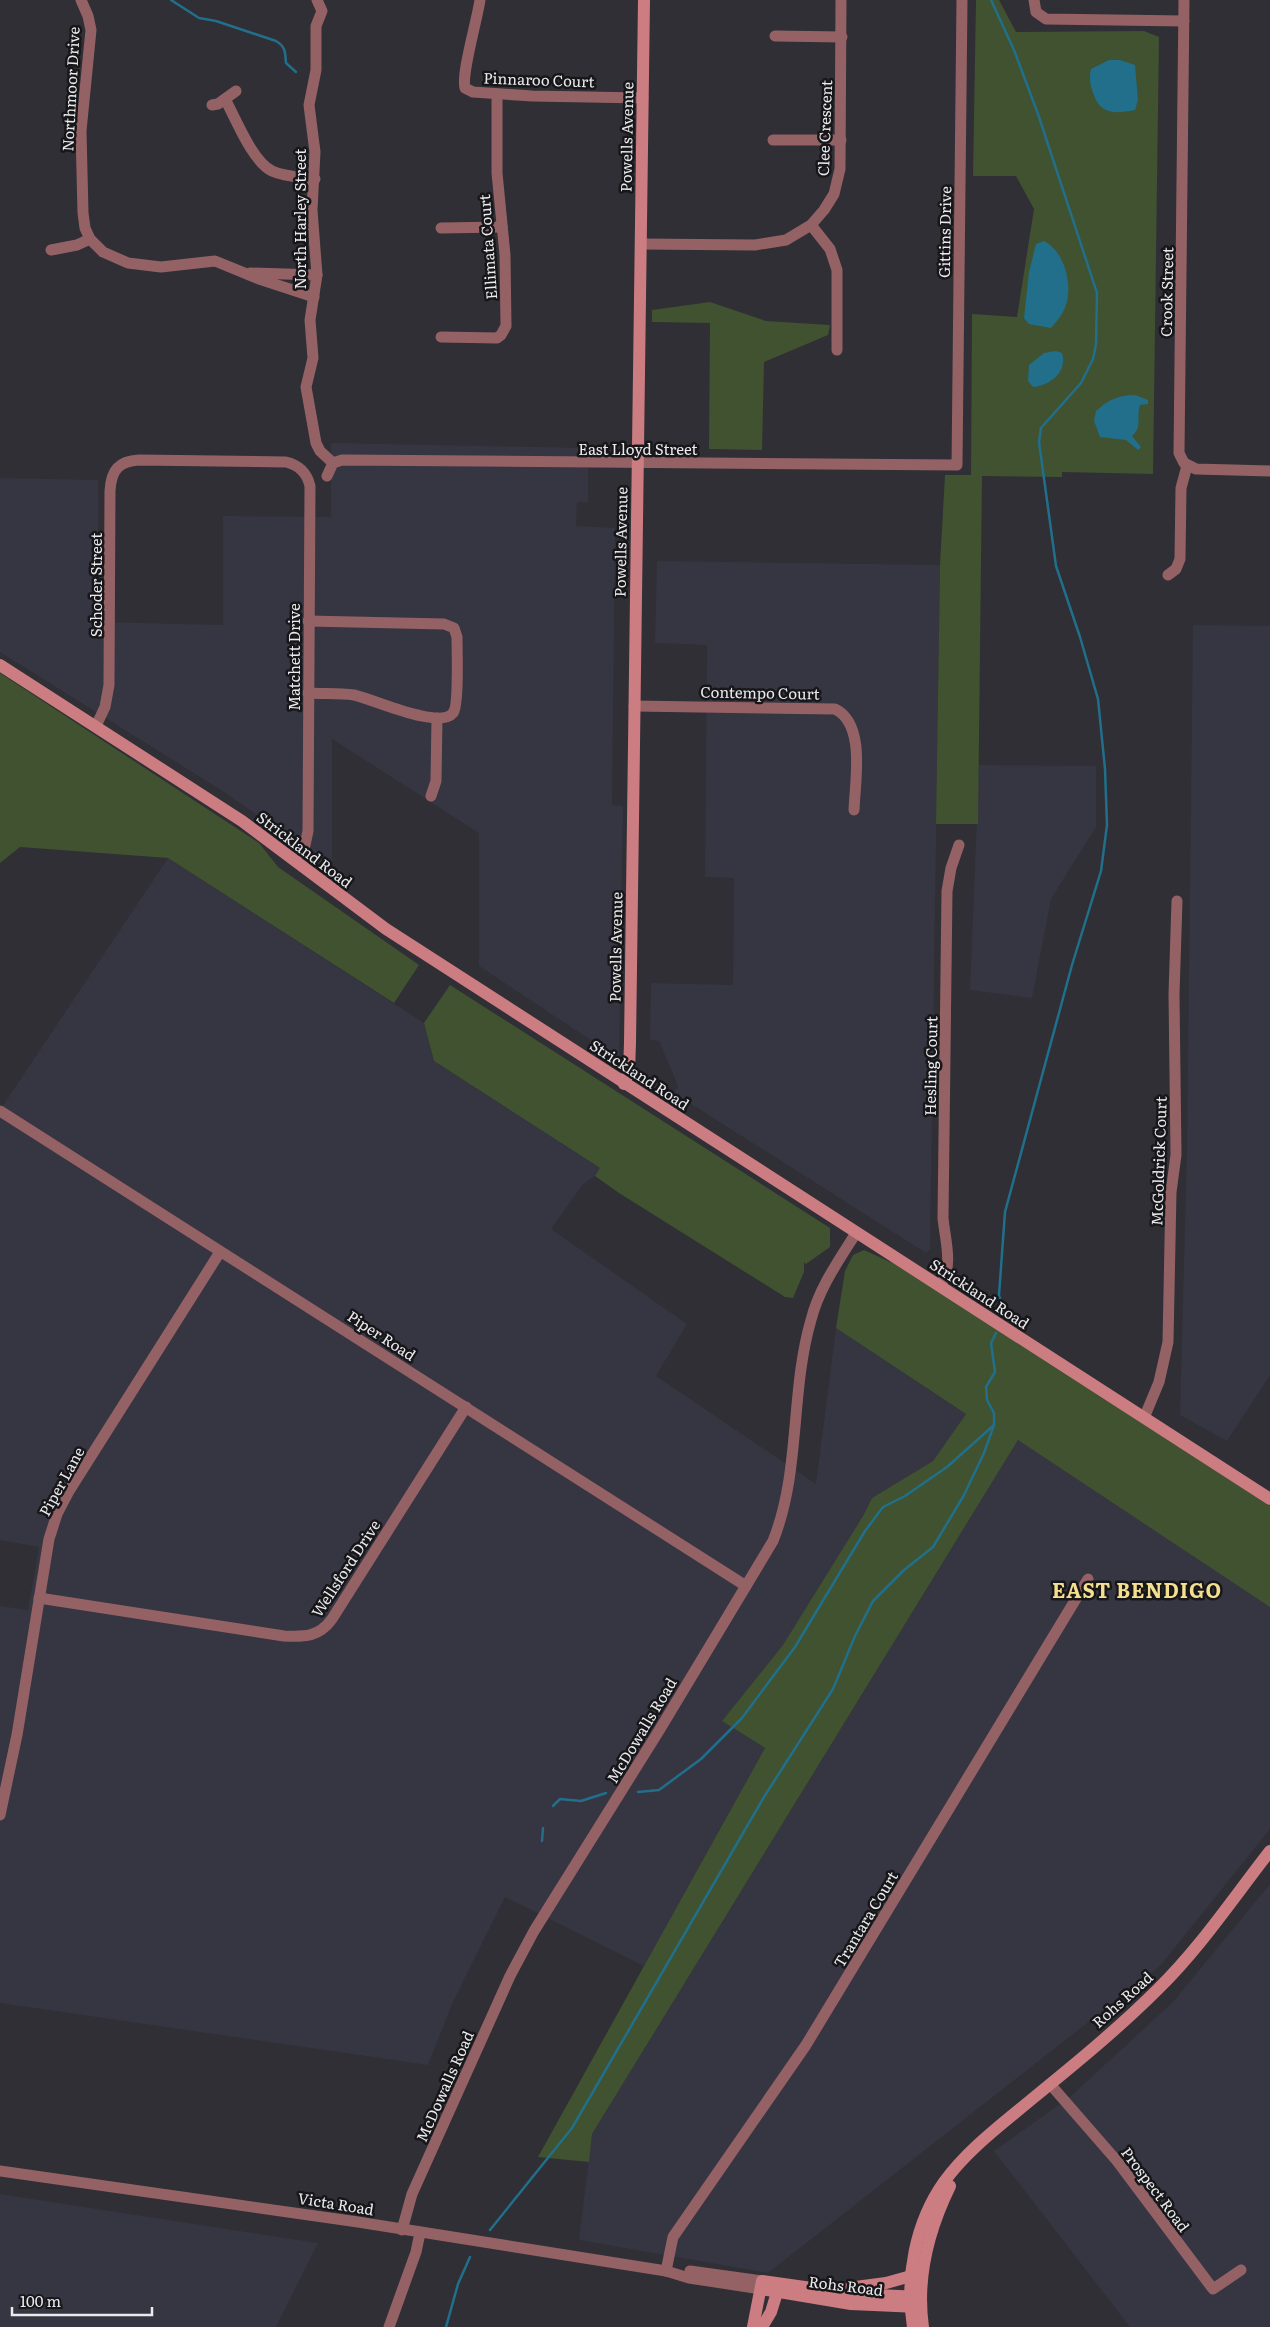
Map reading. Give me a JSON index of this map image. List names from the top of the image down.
{
  "streets": {
    "main road": [
      "Powells Avenue",
      "Strickland Road",
      "Rohs Road",
      "Victa Road"
    ],
    "street": [
      "Pinnaroo Court",
      "Northmoor Drive",
      "Clee Crescent",
      "North Harley Street",
      "Gittins Drive",
      "Ellimata Court",
      "Crook Street",
      "East Lloyd Street",
      "Schoder Street",
      "Matchett Drive",
      "Contempo Court",
      "Hesling Court",
      "McGoldrick Court",
      "Piper Road",
      "Piper Lane",
      "Wellsford Drive",
      "McDowalls Road",
      "Trantara Court",
      "Prospect Road"
    ]
  },
  "crossings": [
    ["Pinnaroo Court", "Powells Avenue"],
    ["Pinnaroo Court", "Ellimata Court"],
    ["Clee Crescent", "Powells Avenue"],
    ["Powells Avenue", "East Lloyd Street"],
    ["Powells Avenue", "Contempo Court"],
    ["Powells Avenue", "Strickland Road"],
    ["North Harley Street", "East Lloyd Street"],
    ["Gittins Drive", "East Lloyd Street"],
    ["Schoder Street", "Matchett Drive"],
    ["Schoder Street", "Strickland Road"],
    ["Matchett Drive", "Strickland Road"],
    ["Strickland Road", "Hesling Court"],
    ["Strickland Road", "McGoldrick Court"],
    ["Strickland Road", "McDowalls Road"],
    ["Piper Road", "Piper Lane"],
    ["Piper Road", "Wellsford Drive"],
    ["Piper Road", "McDowalls Road"],
    ["Piper Lane", "Wellsford Drive"],
    ["McDowalls Road", "Victa Road"],
    ["Trantara Court", "Victa Road"],
    ["Rohs Road", "Prospect Road"],
    ["Rohs Road", "Victa Road"]
  ],
  "districts": ["EAST BENDIGO"],
  "scale_bar": "100 m"
}
